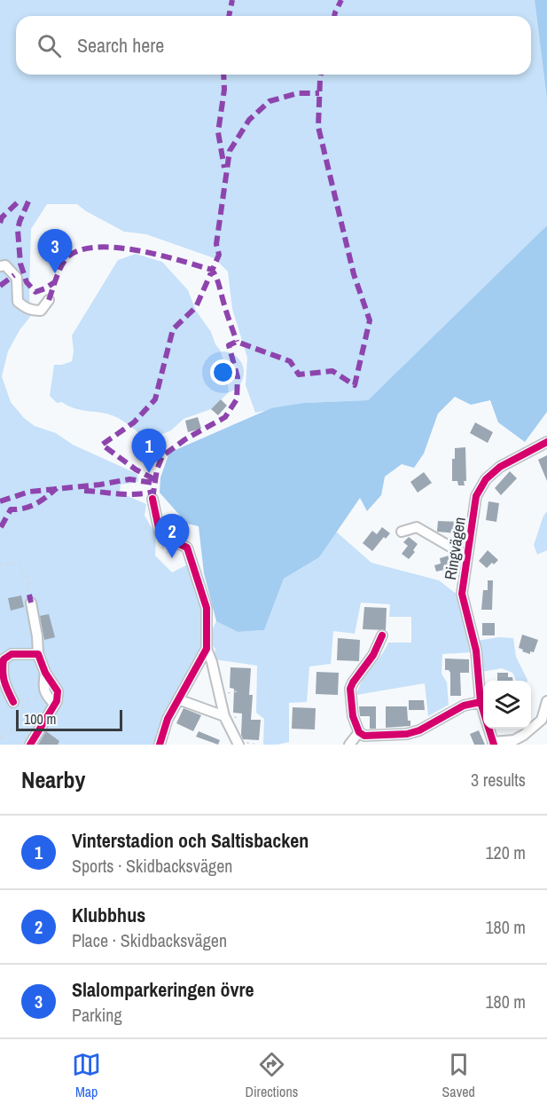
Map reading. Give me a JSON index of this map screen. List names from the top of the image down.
{
  "streets": {
    "street": ["Ringvägen"]
  },
  "scale_bar": "100 m",
  "page": {
    "search": "Search here",
    "pins": ["3", "1", "2"],
    "scale": "100 m",
    "heading": ["Nearby", "3 results"],
    "list": [
      {
        "mark": "1",
        "name": "Vinterstadion och Saltisbacken",
        "note": "Sports · Skidbacksvägen",
        "value": "120 m"
      },
      {
        "mark": "2",
        "name": "Klubbhus",
        "note": "Place · Skidbacksvägen",
        "value": "180 m"
      },
      {
        "mark": "3",
        "name": "Slalomparkeringen övre",
        "note": "Parking",
        "value": "180 m"
      }
    ],
    "nav": ["Map", "Directions", "Saved"]
  }
}
